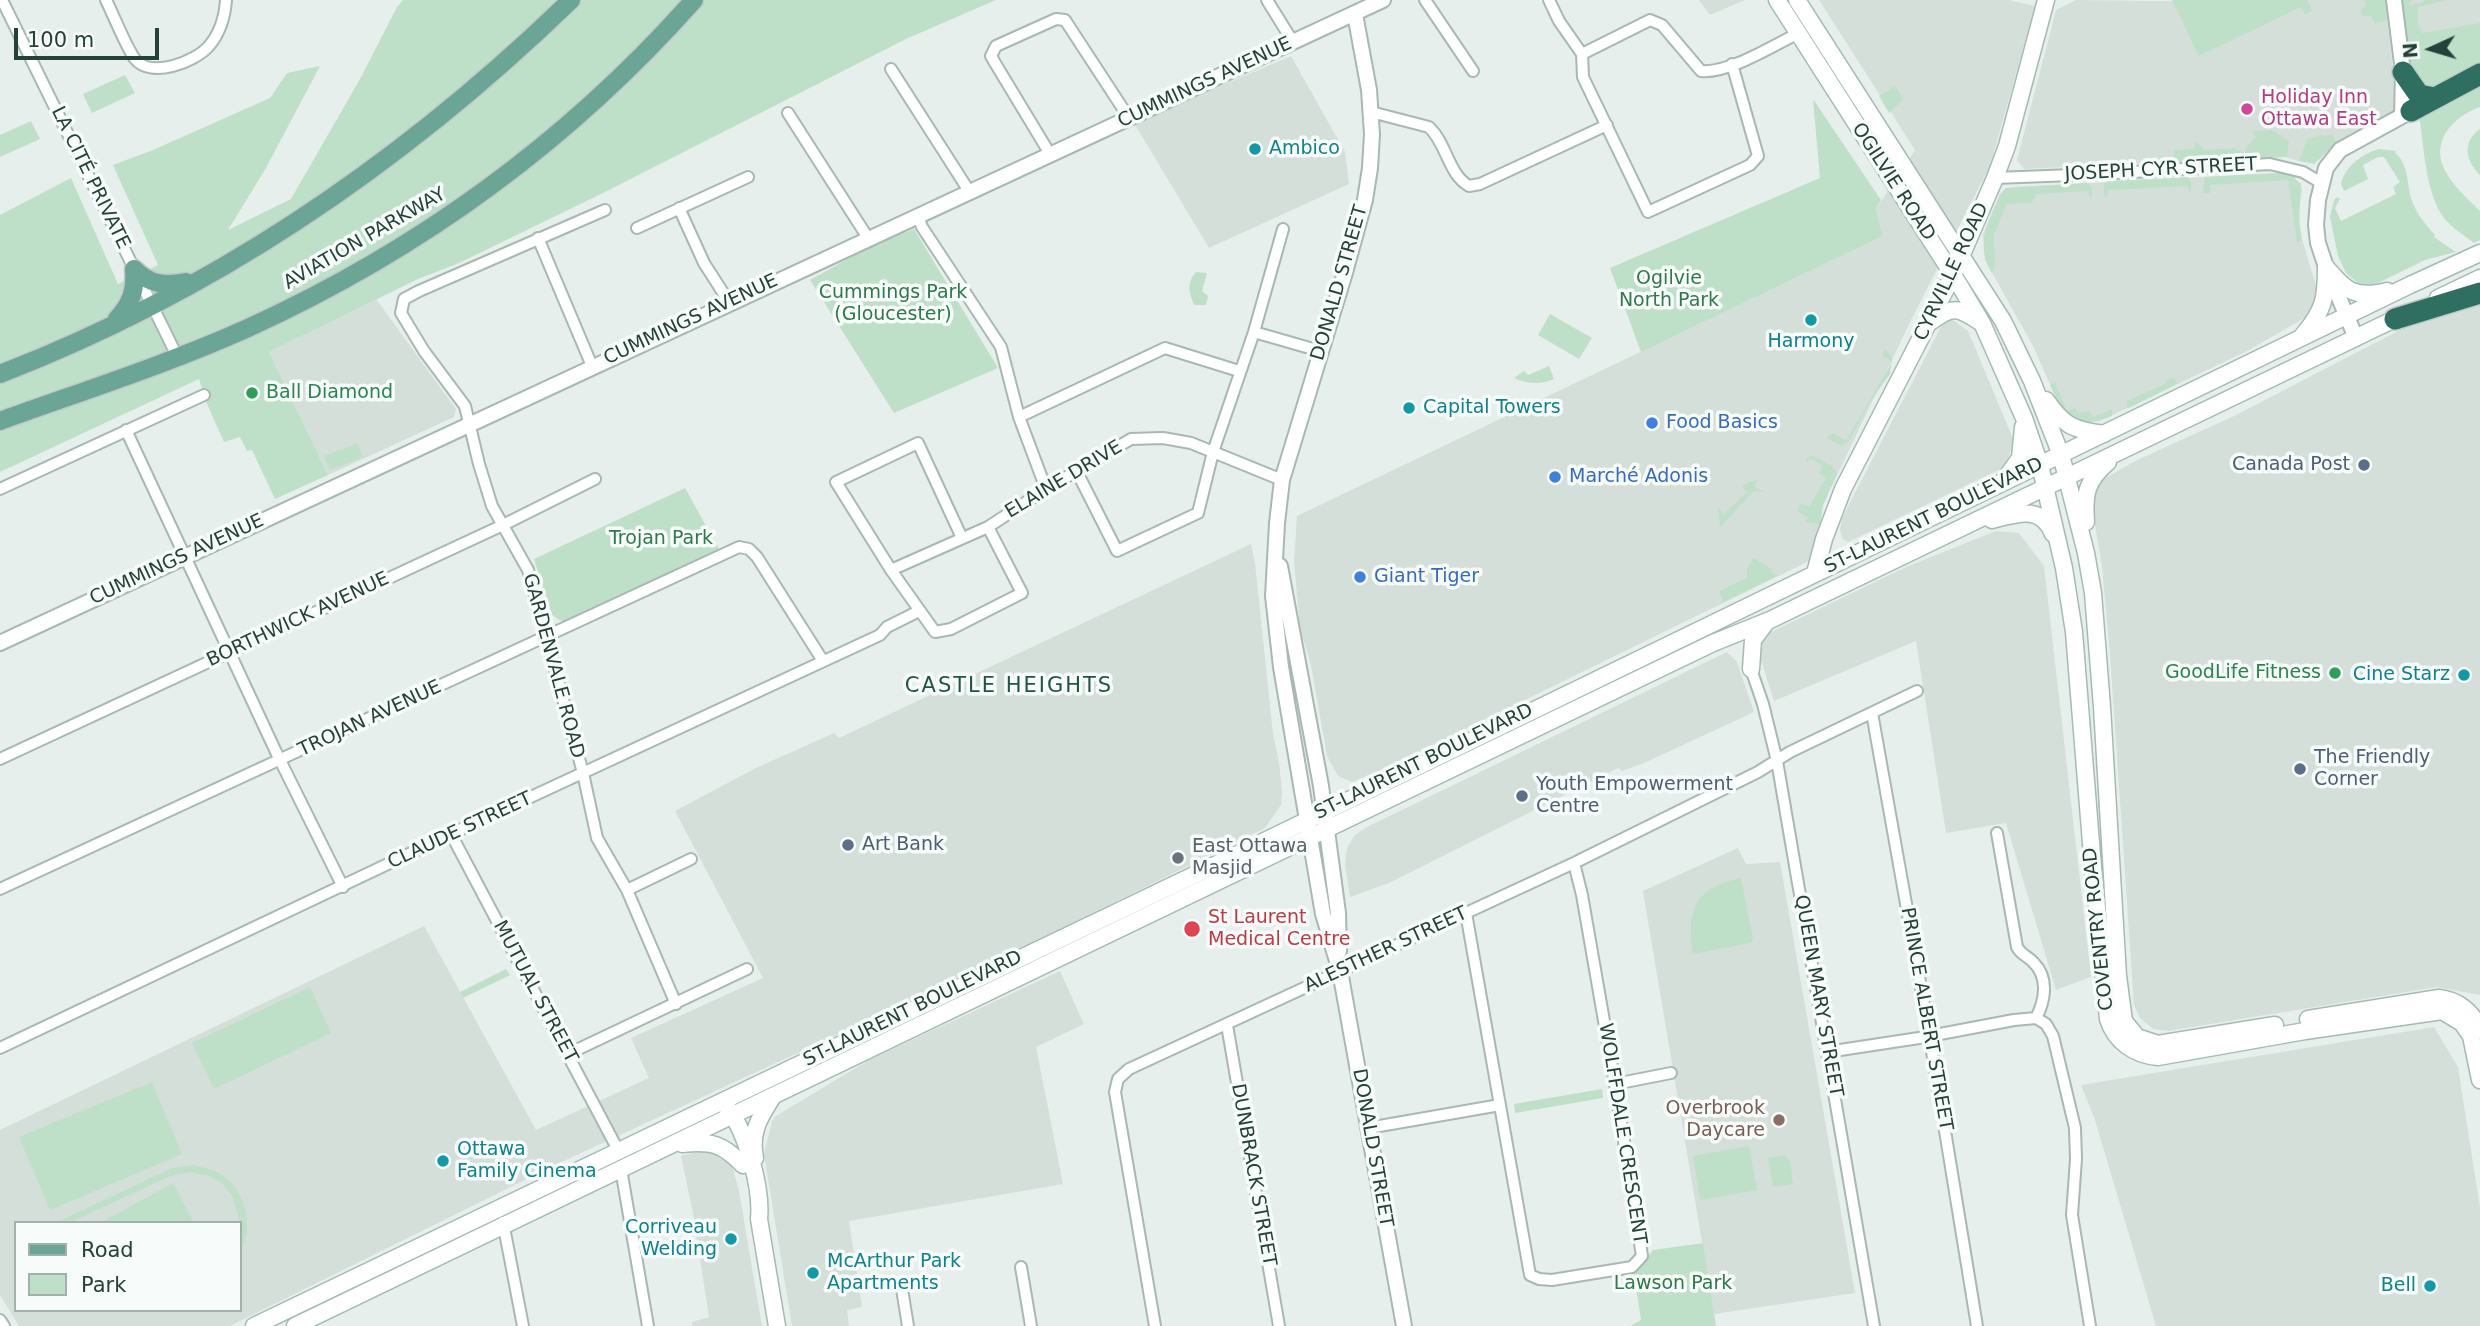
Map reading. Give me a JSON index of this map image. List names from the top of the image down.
{
  "streets": {
    "main road": [
      "OGILVIE ROAD",
      "AVIATION PARKWAY",
      "CYRVILLE ROAD",
      "ST-LAURENT BOULEVARD",
      "COVENTRY ROAD"
    ],
    "street": [
      "CUMMINGS AVENUE",
      "JOSEPH CYR STREET",
      "LA CITÉ PRIVATE",
      "DONALD STREET",
      "ELAINE DRIVE",
      "BORTHWICK AVENUE",
      "GARDENVALE ROAD",
      "TROJAN AVENUE",
      "CLAUDE STREET",
      "ALESTHER STREET",
      "MUTUAL STREET",
      "QUEEN MARY STREET",
      "PRINCE ALBERT STREET",
      "WOLFFDALE CRESCENT",
      "DUNBRACK STREET"
    ]
  },
  "crossings": [
    ["CUMMINGS AVENUE", "DONALD STREET"],
    ["CUMMINGS AVENUE", "GARDENVALE ROAD"],
    ["JOSEPH CYR STREET", "CYRVILLE ROAD"],
    ["LA CITÉ PRIVATE", "AVIATION PARKWAY"],
    ["OGILVIE ROAD", "CYRVILLE ROAD"],
    ["OGILVIE ROAD", "ST-LAURENT BOULEVARD"],
    ["OGILVIE ROAD", "COVENTRY ROAD"],
    ["CYRVILLE ROAD", "ST-LAURENT BOULEVARD"],
    ["DONALD STREET", "ELAINE DRIVE"],
    ["DONALD STREET", "ST-LAURENT BOULEVARD"],
    ["DONALD STREET", "ALESTHER STREET"],
    ["ST-LAURENT BOULEVARD", "COVENTRY ROAD"],
    ["ST-LAURENT BOULEVARD", "MUTUAL STREET"],
    ["BORTHWICK AVENUE", "GARDENVALE ROAD"],
    ["GARDENVALE ROAD", "TROJAN AVENUE"],
    ["GARDENVALE ROAD", "CLAUDE STREET"],
    ["TROJAN AVENUE", "CLAUDE STREET"],
    ["CLAUDE STREET", "MUTUAL STREET"],
    ["ALESTHER STREET", "QUEEN MARY STREET"],
    ["ALESTHER STREET", "PRINCE ALBERT STREET"],
    ["ALESTHER STREET", "WOLFFDALE CRESCENT"],
    ["ALESTHER STREET", "DUNBRACK STREET"]
  ],
  "districts": ["CASTLE HEIGHTS"],
  "parks": [
    "Ogilvie North Park",
    "Cummings Park (Gloucester)",
    "Trojan Park",
    "Lawson Park"
  ],
  "places": [
    "Holiday Inn Ottawa East",
    "Ambico",
    "Harmony",
    "Ball Diamond",
    "Capital Towers",
    "Food Basics",
    "Canada Post",
    "Marché Adonis",
    "Giant Tiger",
    "GoodLife Fitness",
    "Cine Starz",
    "The Friendly Corner",
    "Youth Empowerment Centre",
    "Art Bank",
    "East Ottawa Masjid",
    "St Laurent Medical Centre",
    "Overbrook Daycare",
    "Ottawa Family Cinema",
    "Corriveau Welding",
    "McArthur Park Apartments",
    "Bell"
  ],
  "legend": ["Road", "Park"],
  "scale_bar": "100 m",
  "north": "left"
}
